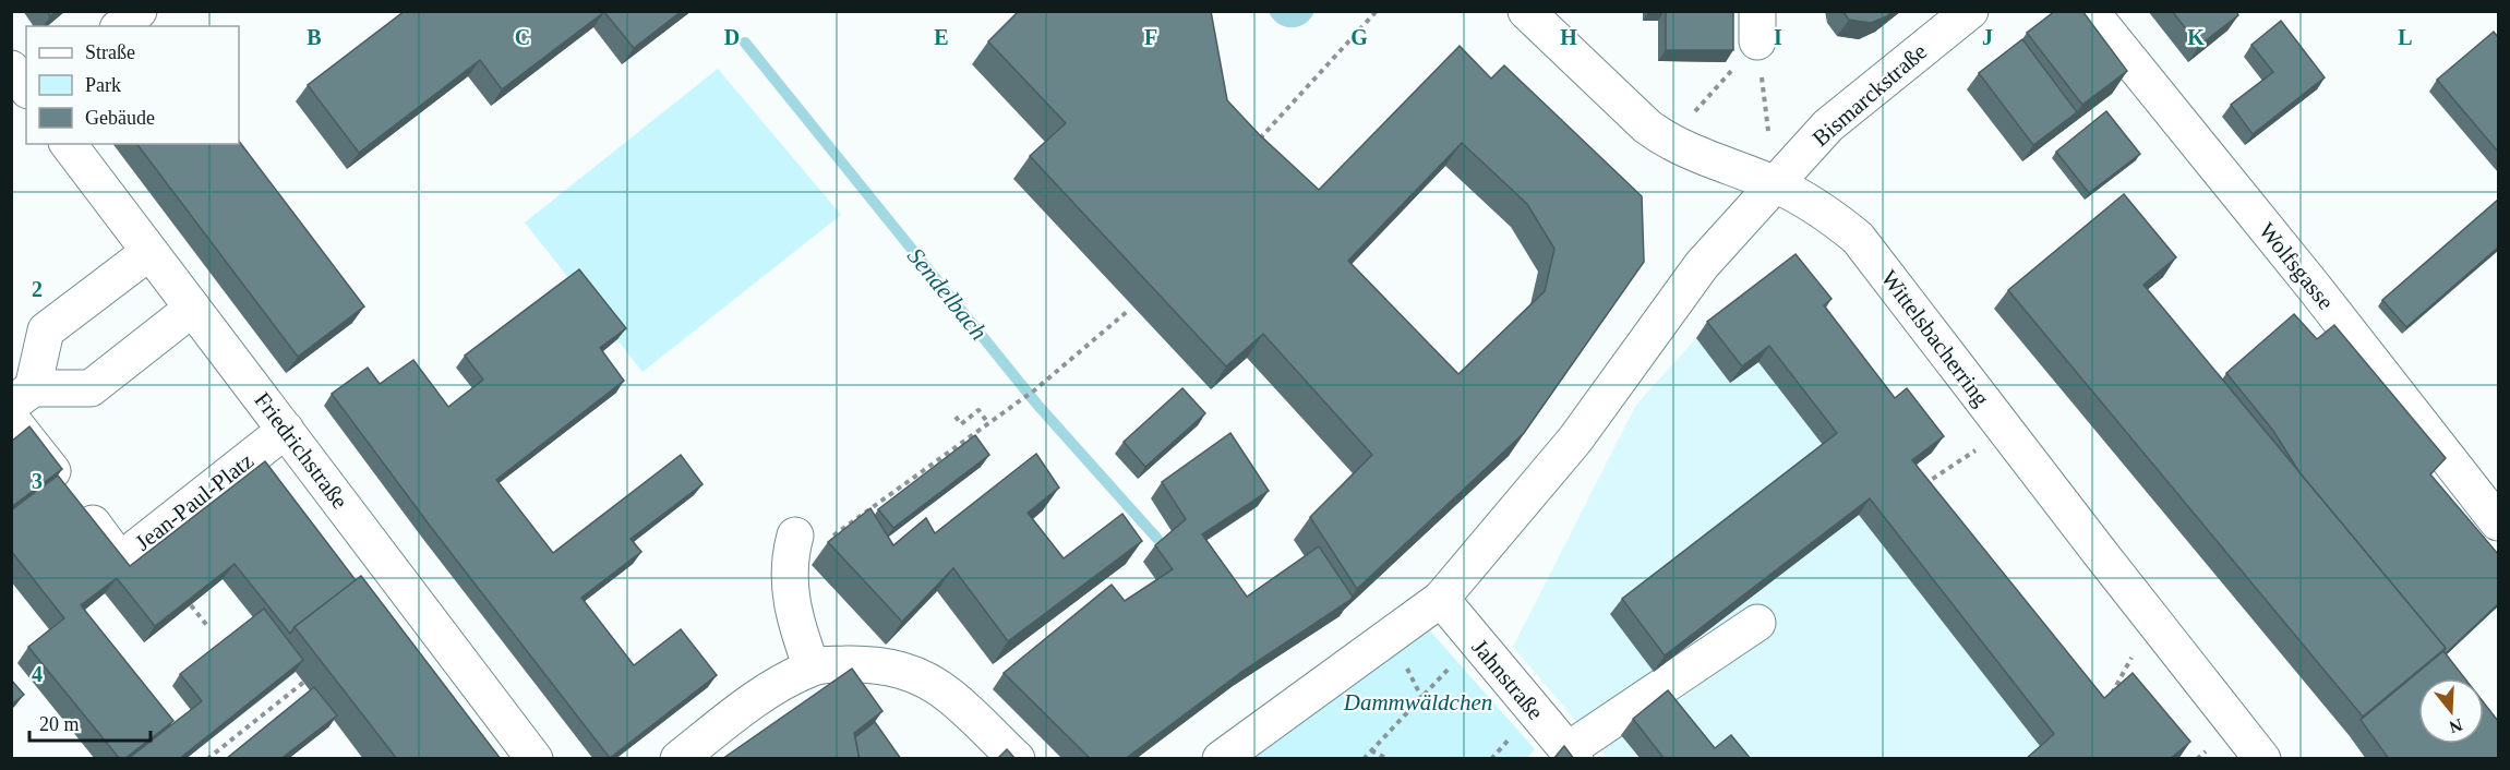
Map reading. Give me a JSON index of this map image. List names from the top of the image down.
{
  "streets": {
    "street": [
      "Bismarckstraße",
      "Wolfsgasse",
      "Wittelsbacherring",
      "Friedrichstraße",
      "Jean-Paul-Platz",
      "Jahnstraße"
    ]
  },
  "crossings": [
    ["Bismarckstraße", "Wittelsbacherring"],
    ["Friedrichstraße", "Jean-Paul-Platz"]
  ],
  "water": ["Sendelbach"],
  "parks": ["Dammwäldchen"],
  "legend": ["Straße", "Park", "Gebäude"],
  "scale_bar": "20 m",
  "north": "bottom",
  "grid": {
    "columns": [
      "B",
      "C",
      "D",
      "E",
      "F",
      "G",
      "H",
      "I",
      "J",
      "K",
      "L"
    ],
    "rows": ["2", "3", "4"]
  }
}
